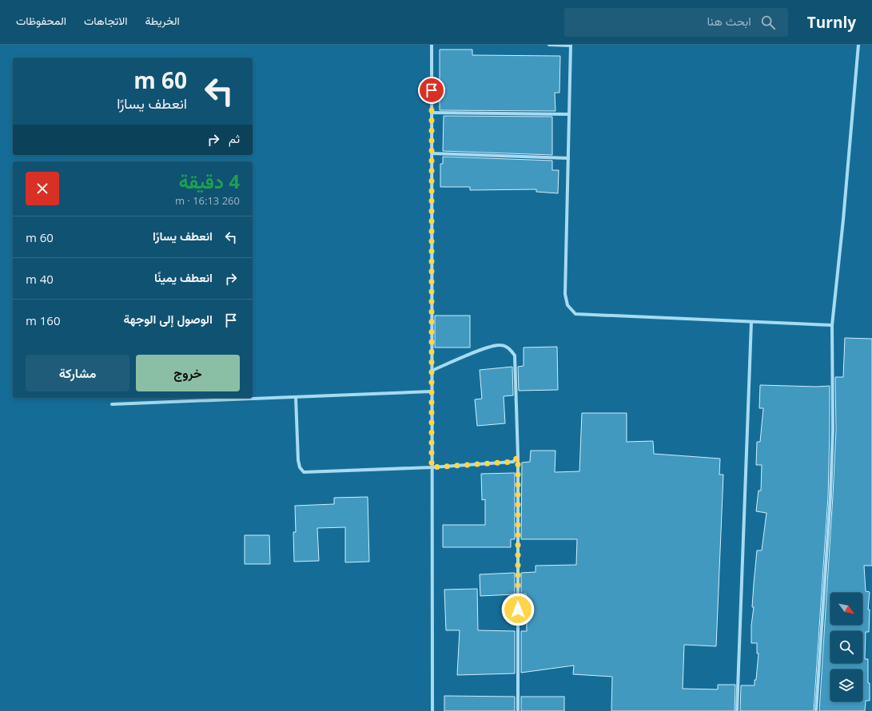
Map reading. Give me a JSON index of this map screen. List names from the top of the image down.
{
  "north": "bottom right",
  "page": {
    "header": "Turnly",
    "search": "ابحث هنا",
    "nav": ["الخريطة", "الاتجاهات", "المحفوظات"],
    "turn": ["60 m", "انعطف يسارًا"],
    "then": "ثم",
    "heading": ["4 دقيقة", "260 m · 16:13"],
    "list": [
      {
        "name": "انعطف يسارًا",
        "value": "60 m"
      },
      {
        "name": "انعطف يمينًا",
        "value": "40 m"
      },
      {
        "name": "الوصول إلى الوجهة",
        "value": "160 m"
      }
    ],
    "buttons": ["خروج", "مشاركة"]
  }
}
